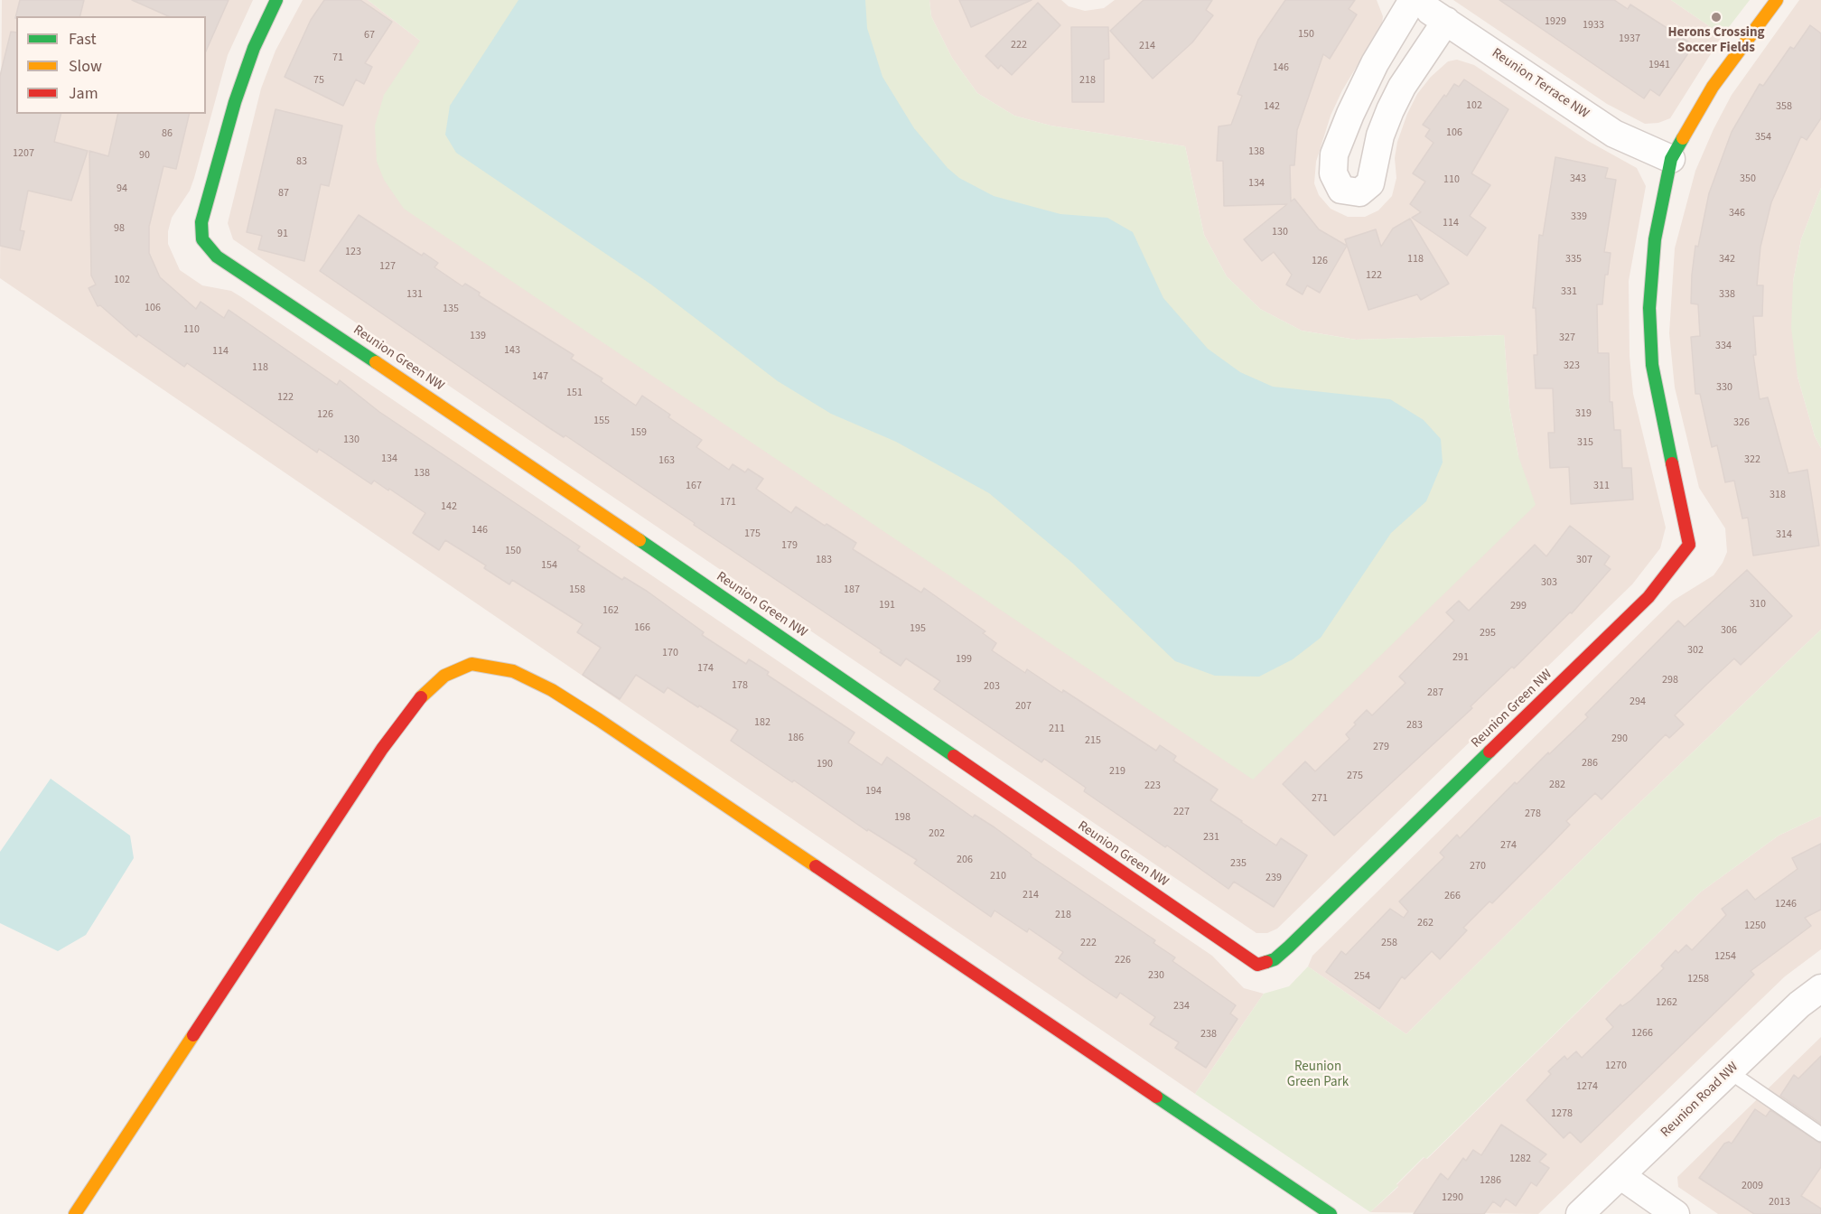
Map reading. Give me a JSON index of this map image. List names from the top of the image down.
{
  "streets": {
    "street": ["Reunion Terrace NW", "Reunion Green NW", "Reunion Road NW"]
  },
  "crossings": [
    ["Reunion Terrace NW", "Reunion Green NW"]
  ],
  "parks": ["Reunion Green Park"],
  "places": ["Herons Crossing Soccer Fields"],
  "house_numbers": [
    "1929",
    "1933",
    "150",
    "67",
    "1937",
    "222",
    "214",
    "71",
    "1941",
    "146",
    "75",
    "218",
    "102",
    "142",
    "358",
    "106",
    "86",
    "354",
    "138",
    "1207",
    "90",
    "83",
    "343",
    "350",
    "110",
    "134",
    "94",
    "87",
    "346",
    "339",
    "114",
    "98",
    "130",
    "91",
    "123",
    "118",
    "335",
    "342",
    "126",
    "127",
    "122",
    "102",
    "331",
    "131",
    "338",
    "106",
    "135",
    "110",
    "139",
    "327",
    "334",
    "143",
    "114",
    "323",
    "118",
    "147",
    "330",
    "151",
    "122",
    "319",
    "126",
    "155",
    "326",
    "159",
    "130",
    "315",
    "134",
    "322",
    "163",
    "138",
    "167",
    "311",
    "318",
    "171",
    "142",
    "146",
    "175",
    "314",
    "179",
    "150",
    "183",
    "307",
    "154",
    "303",
    "158",
    "187",
    "310",
    "191",
    "299",
    "162",
    "166",
    "195",
    "306",
    "295",
    "302",
    "170",
    "291",
    "199",
    "174",
    "298",
    "178",
    "203",
    "287",
    "294",
    "207",
    "182",
    "283",
    "211",
    "186",
    "290",
    "215",
    "279",
    "286",
    "190",
    "219",
    "275",
    "282",
    "223",
    "194",
    "271",
    "227",
    "278",
    "198",
    "202",
    "231",
    "274",
    "206",
    "235",
    "270",
    "210",
    "239",
    "214",
    "266",
    "1246",
    "218",
    "262",
    "1250",
    "222",
    "258",
    "1254",
    "226",
    "230",
    "254",
    "1258",
    "1262",
    "234",
    "1266",
    "238",
    "1270",
    "1274",
    "1278",
    "1282",
    "1286",
    "2009",
    "1290",
    "2013"
  ],
  "legend": ["Fast", "Slow", "Jam"]
}
